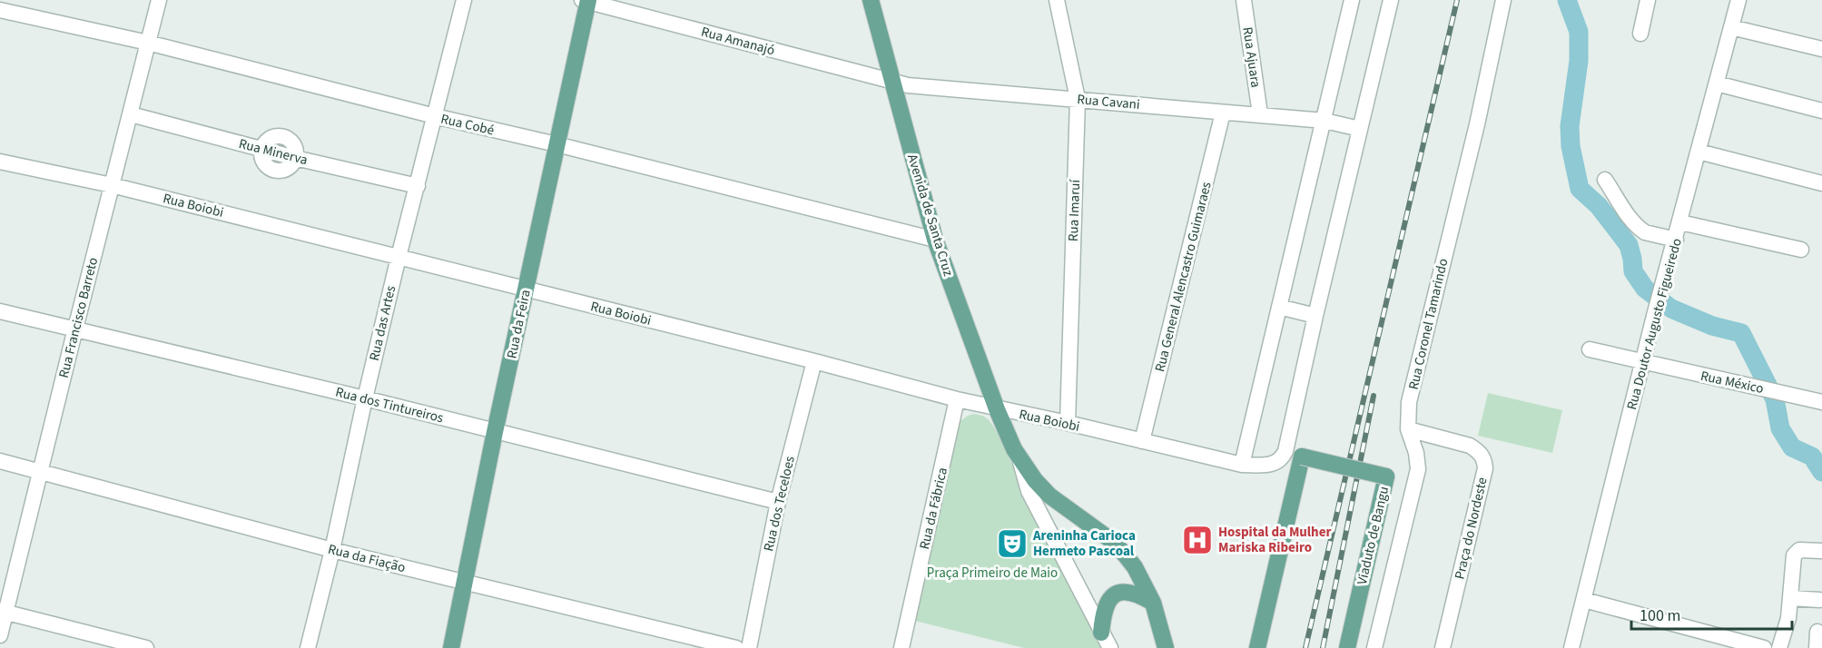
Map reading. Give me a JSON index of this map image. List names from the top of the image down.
{
  "streets": {
    "main road": ["Avenida de Santa Cruz", "Rua da Feira", "Viaduto de Bangu"],
    "street": [
      "Rua Amanajó",
      "Rua Ajuara",
      "Rua Cavani",
      "Rua Cobé",
      "Rua Minerva",
      "Rua Boiobi",
      "Rua Imaruí",
      "Rua General Alencastro Guimaraes",
      "Rua Francisco Barreto",
      "Rua das Artes",
      "Rua Coronel Tamarindo",
      "Rua Doutor Augusto Figueiredo",
      "Rua México",
      "Rua dos Tintureiros",
      "Rua dos Teceloes",
      "Rua da Fábrica",
      "Praça do Nordeste",
      "Rua da Fiação"
    ]
  },
  "crossings": [
    ["Rua Amanajó", "Rua Cavani"],
    ["Rua Amanajó", "Avenida de Santa Cruz"],
    ["Rua Amanajó", "Rua da Feira"],
    ["Rua Ajuara", "Rua Cavani"],
    ["Rua Cavani", "Rua Imaruí"],
    ["Rua Cavani", "Avenida de Santa Cruz"],
    ["Rua Cavani", "Rua General Alencastro Guimaraes"],
    ["Rua Cobé", "Avenida de Santa Cruz"],
    ["Rua Cobé", "Rua Francisco Barreto"],
    ["Rua Cobé", "Rua das Artes"],
    ["Rua Cobé", "Rua da Feira"],
    ["Rua Minerva", "Rua Francisco Barreto"],
    ["Rua Minerva", "Rua das Artes"],
    ["Rua Boiobi", "Rua Imaruí"],
    ["Rua Boiobi", "Avenida de Santa Cruz"],
    ["Rua Boiobi", "Rua General Alencastro Guimaraes"],
    ["Rua Boiobi", "Rua Francisco Barreto"],
    ["Rua Boiobi", "Rua das Artes"],
    ["Rua Boiobi", "Rua da Feira"],
    ["Rua Boiobi", "Rua dos Teceloes"],
    ["Rua Boiobi", "Rua da Fábrica"],
    ["Rua Francisco Barreto", "Rua dos Tintureiros"],
    ["Rua Francisco Barreto", "Rua da Fiação"],
    ["Rua das Artes", "Rua dos Tintureiros"],
    ["Rua das Artes", "Rua da Fiação"],
    ["Rua da Feira", "Rua dos Tintureiros"],
    ["Rua da Feira", "Rua da Fiação"],
    ["Rua Coronel Tamarindo", "Praça do Nordeste"],
    ["Rua Doutor Augusto Figueiredo", "Rua México"],
    ["Rua dos Tintureiros", "Rua dos Teceloes"]
  ],
  "parks": ["Praça Primeiro de Maio"],
  "places": {
    "hospital": ["Hospital da Mulher Mariska Ribeiro"],
    "theatre": ["Areninha Carioca Hermeto Pascoal"]
  },
  "scale_bar": "100 m"
}
